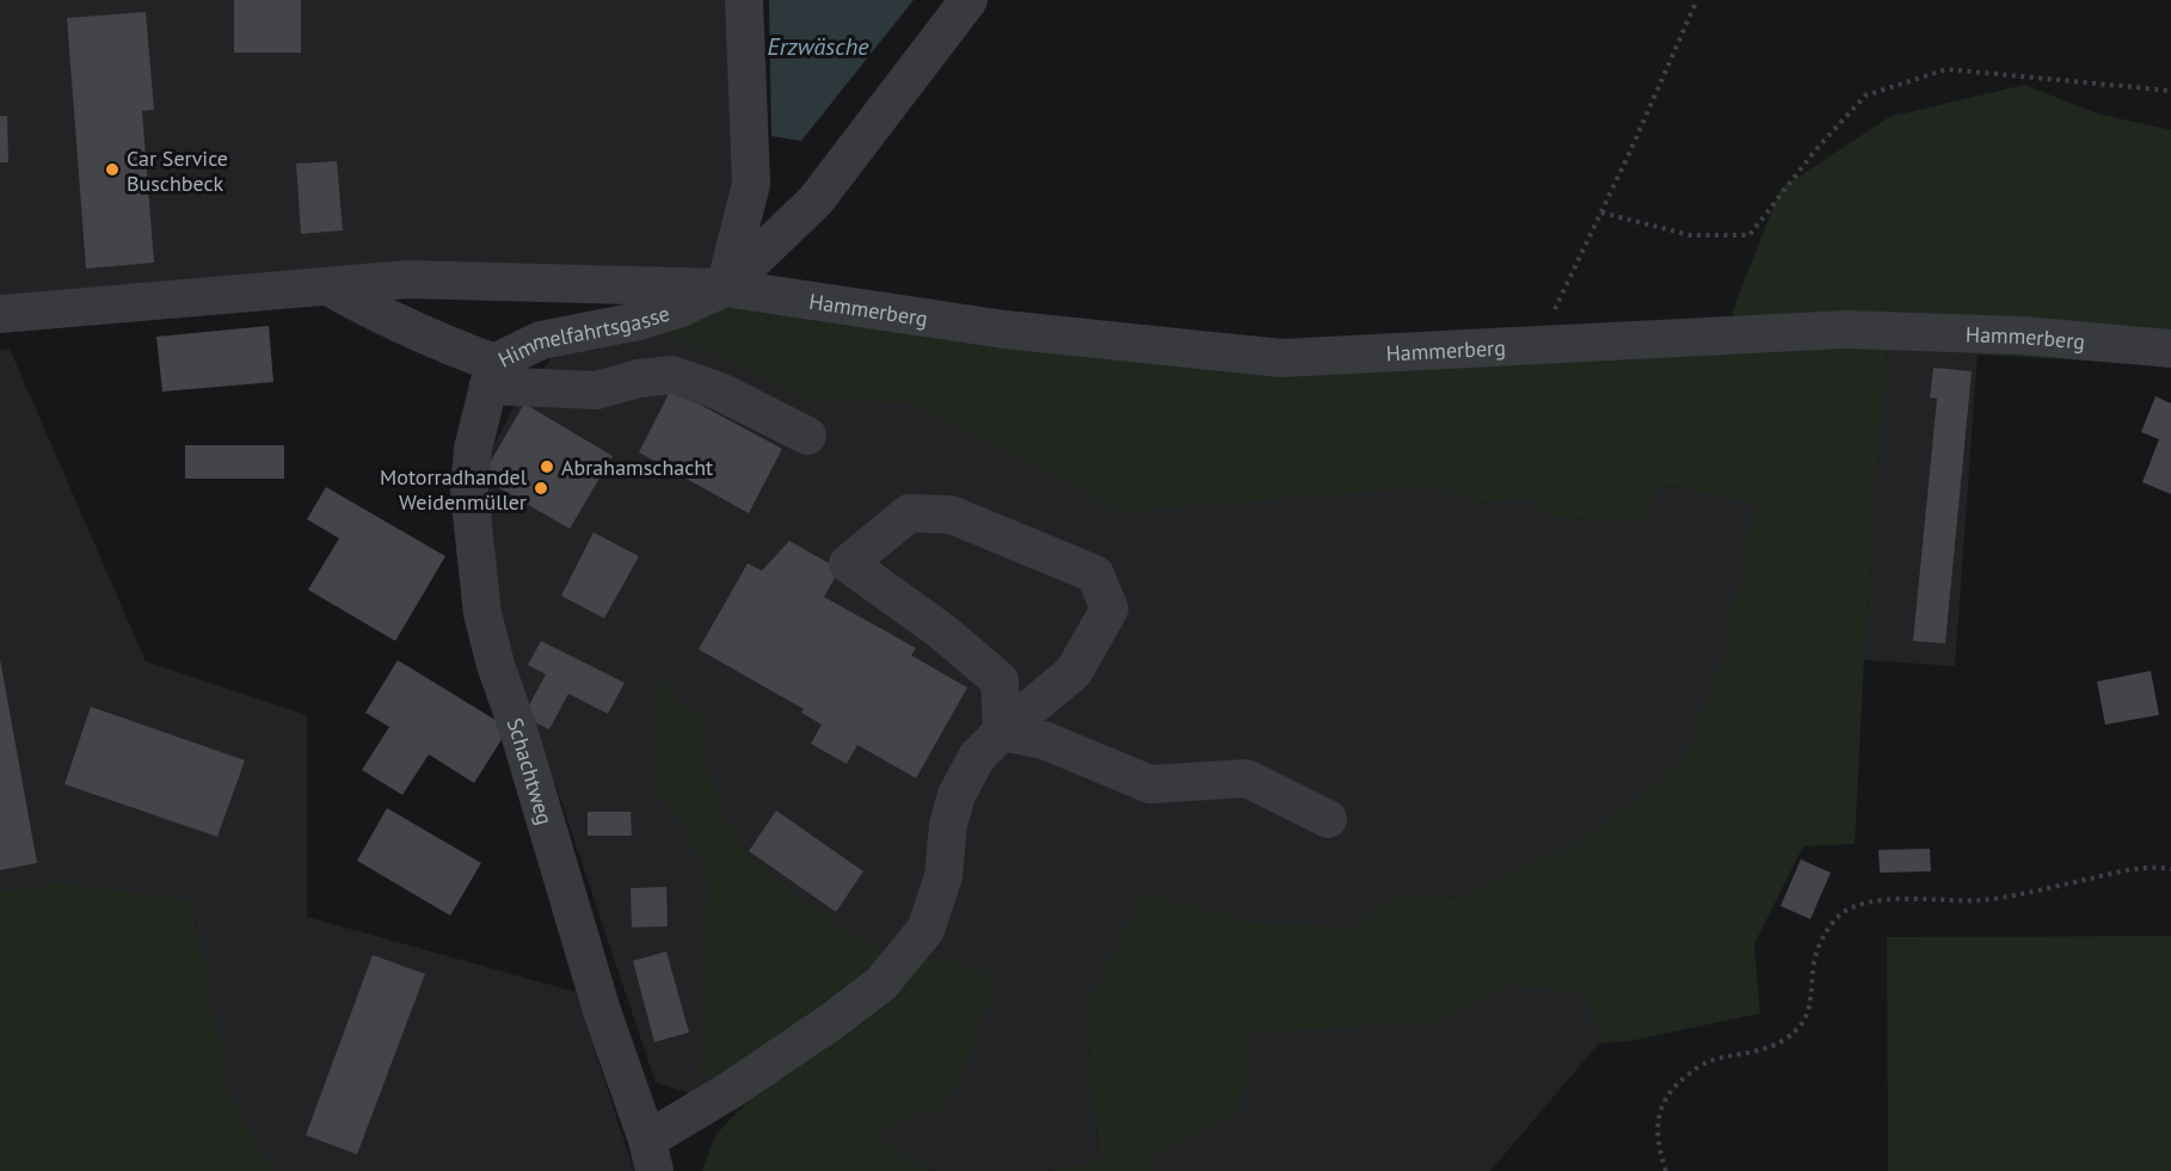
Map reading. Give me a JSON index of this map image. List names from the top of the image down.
{
  "streets": {
    "street": ["Hammerberg", "Himmelfahrtsgasse", "Schachtweg"]
  },
  "crossings": [
    ["Hammerberg", "Himmelfahrtsgasse"],
    ["Himmelfahrtsgasse", "Schachtweg"]
  ],
  "water": ["Erzwäsche"],
  "places": ["Car Service Buschbeck", "Abrahamschacht", "Motorradhandel Weidenmüller"]
}
